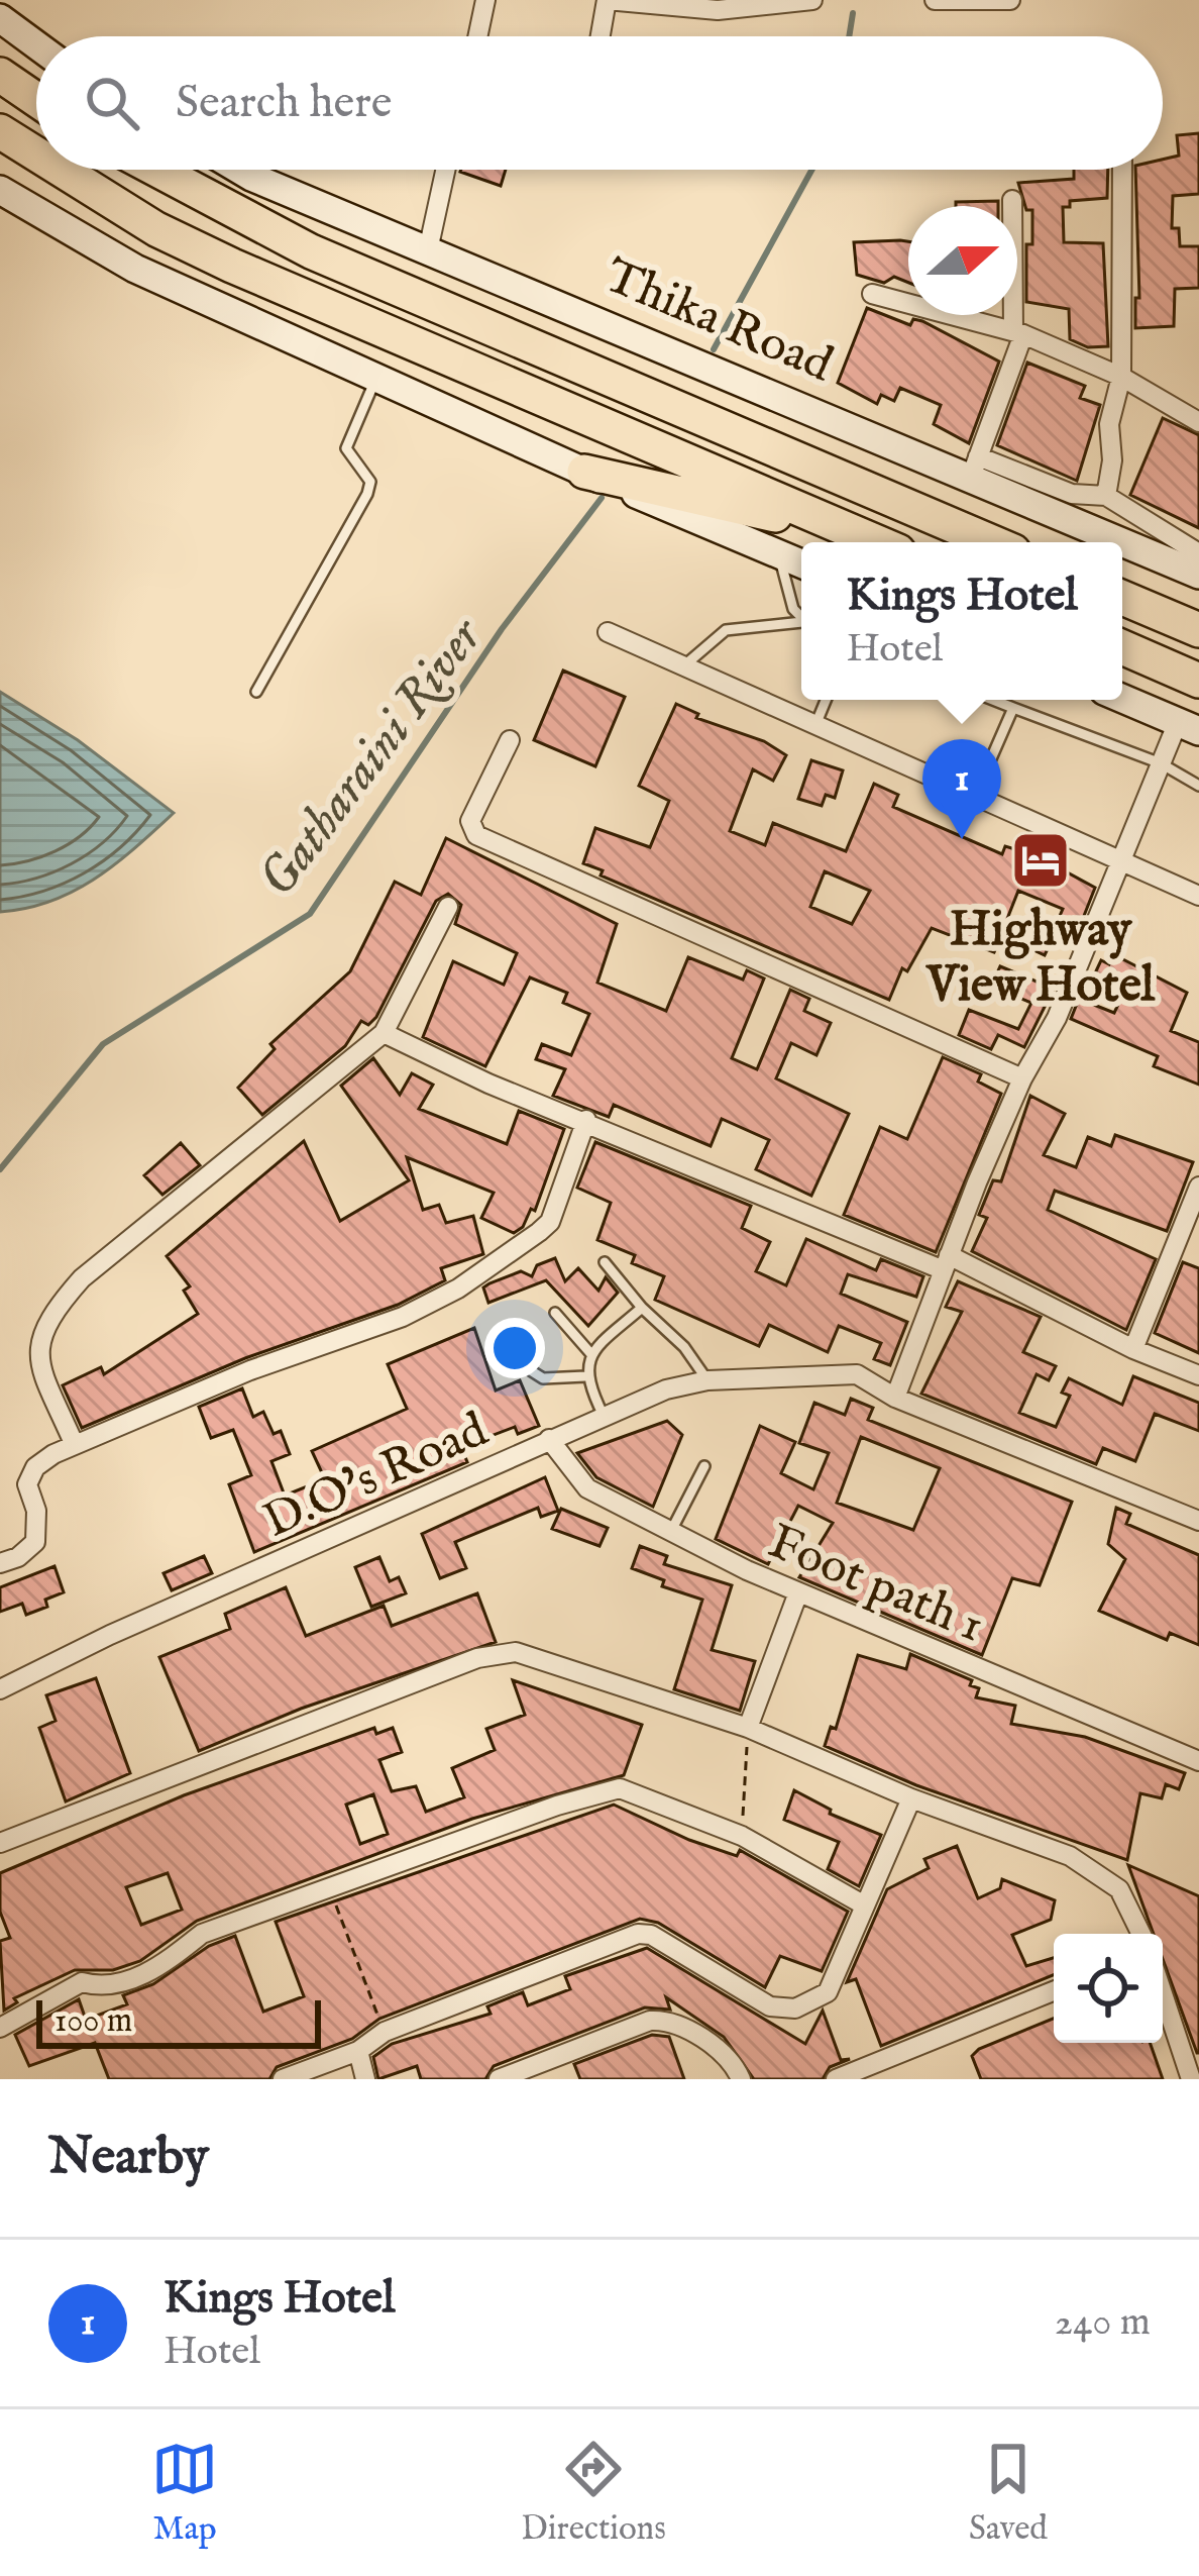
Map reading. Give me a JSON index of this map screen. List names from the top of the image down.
{
  "streets": {
    "highway": ["Thika Road"],
    "street": ["D.O's Road", "Foot path 1"]
  },
  "crossings": [
    ["D.O's Road", "Foot path 1"]
  ],
  "water": ["Gatharaini River"],
  "places": {
    "hotel": ["Highway View Hotel"]
  },
  "scale_bar": "100 m",
  "north": "right",
  "page": {
    "search": "Search here",
    "popup": ["Kings Hotel", "Hotel"],
    "pins": "1",
    "scale": "100 m",
    "heading": "Nearby",
    "list": [
      {
        "mark": "1",
        "name": "Kings Hotel",
        "note": "Hotel",
        "value": "240 m"
      }
    ],
    "nav": ["Map", "Directions", "Saved"]
  }
}
